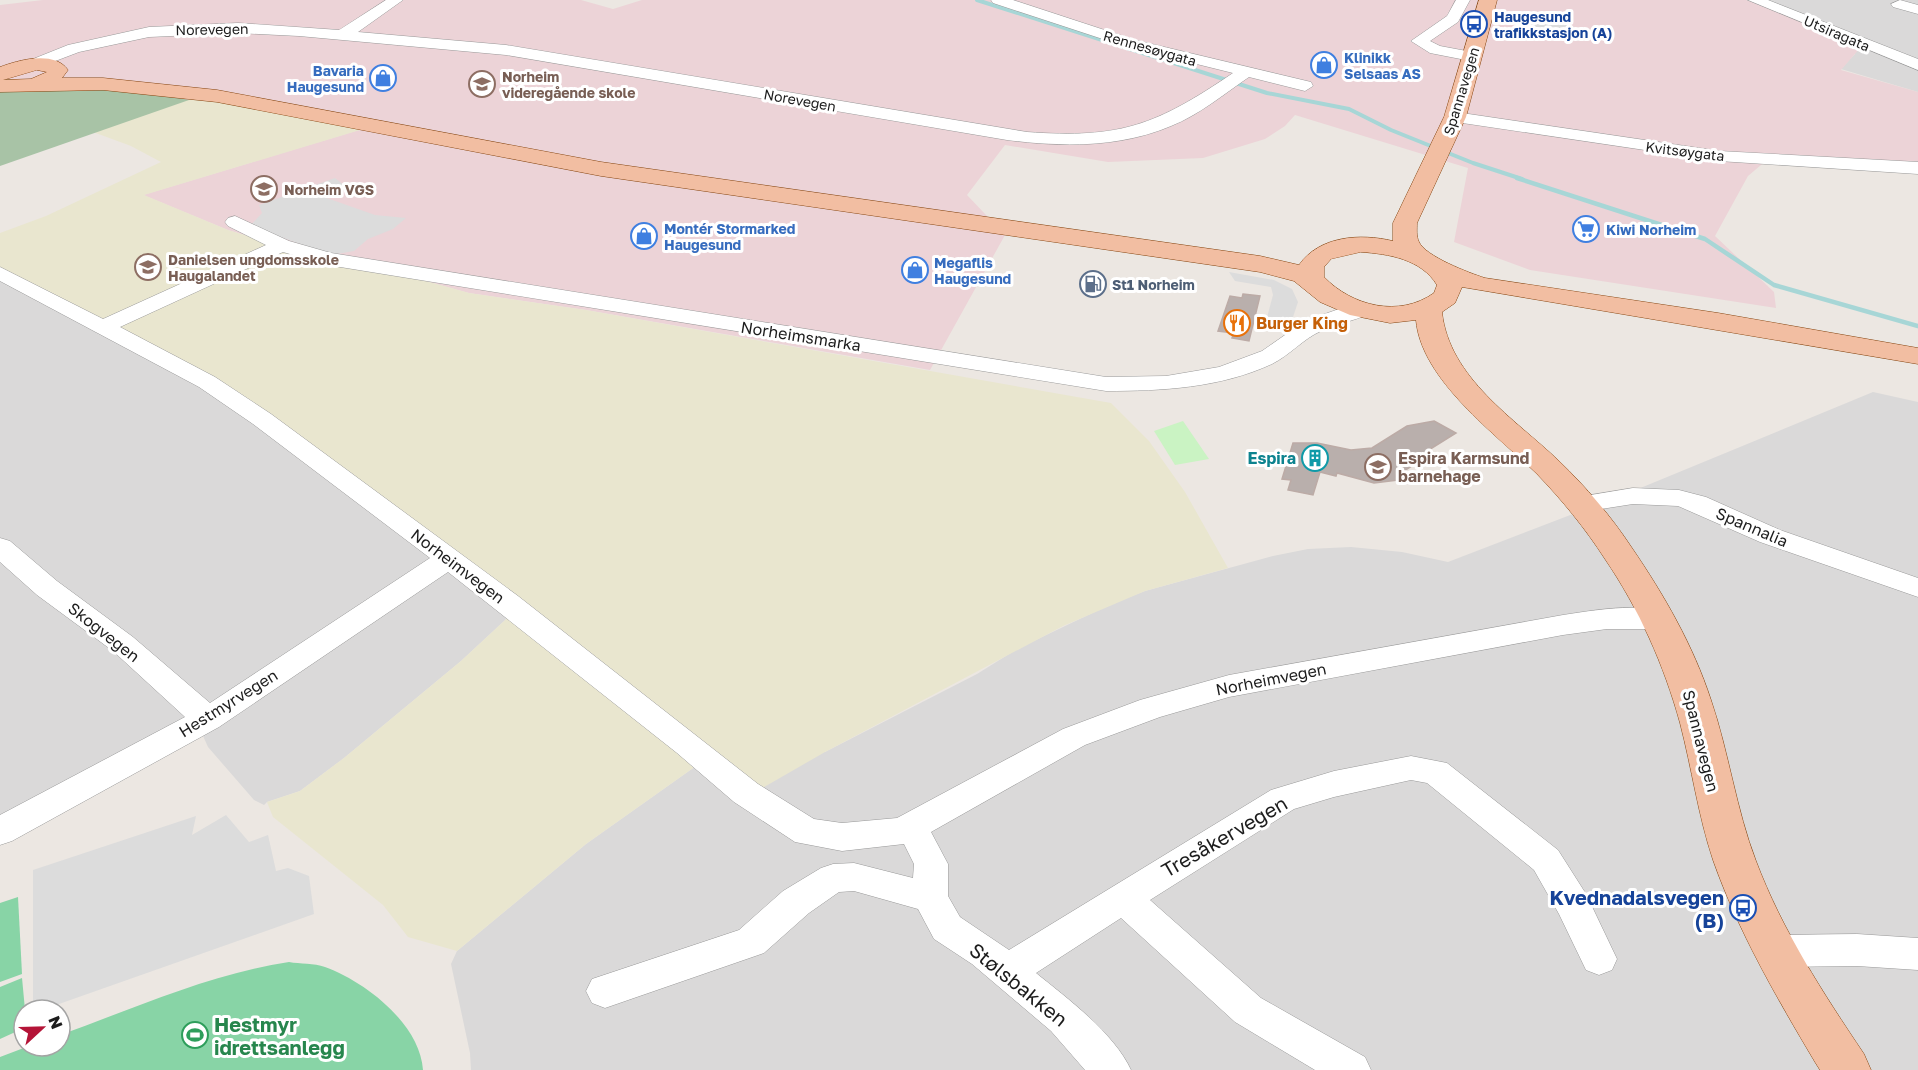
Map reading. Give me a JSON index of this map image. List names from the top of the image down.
{
  "streets": {
    "main road": ["Spannavegen"],
    "street": [
      "Norevegen",
      "Utsiragata",
      "Rennesøygata",
      "Kvitsøygata",
      "Norheimsmarka",
      "Spannalia",
      "Norheimvegen",
      "Skogvegen",
      "Hestmyrvegen",
      "Tresåkervegen",
      "Stølsbakken"
    ]
  },
  "crossings": [
    ["Norevegen", "Rennesøygata"],
    ["Spannavegen", "Kvitsøygata"],
    ["Spannavegen", "Spannalia"],
    ["Spannavegen", "Norheimvegen"],
    ["Norheimvegen", "Hestmyrvegen"],
    ["Skogvegen", "Hestmyrvegen"],
    ["Tresåkervegen", "Stølsbakken"]
  ],
  "places": {
    "bus stop": ["Haugesund trafikkstasjon (A)", "Kvednadalsvegen (B)"],
    "shop": [
      "Klinikk Selsaas AS",
      "Bavaria Haugesund",
      "Montér Stormarked Haugesund",
      "Megaflis Haugesund"
    ],
    "school or university": [
      "Norheim videregående skole",
      "Norheim VGS",
      "Danielsen ungdomsskole Haugalandet",
      "Espira Karmsund barnehage"
    ],
    "supermarket": ["Kiwi Norheim"],
    "fuel station": ["St1 Norheim"],
    "restaurant": ["Burger King"],
    "building": ["Espira"],
    "sports": ["Hestmyr idrettsanlegg"]
  },
  "north": "right"
}
